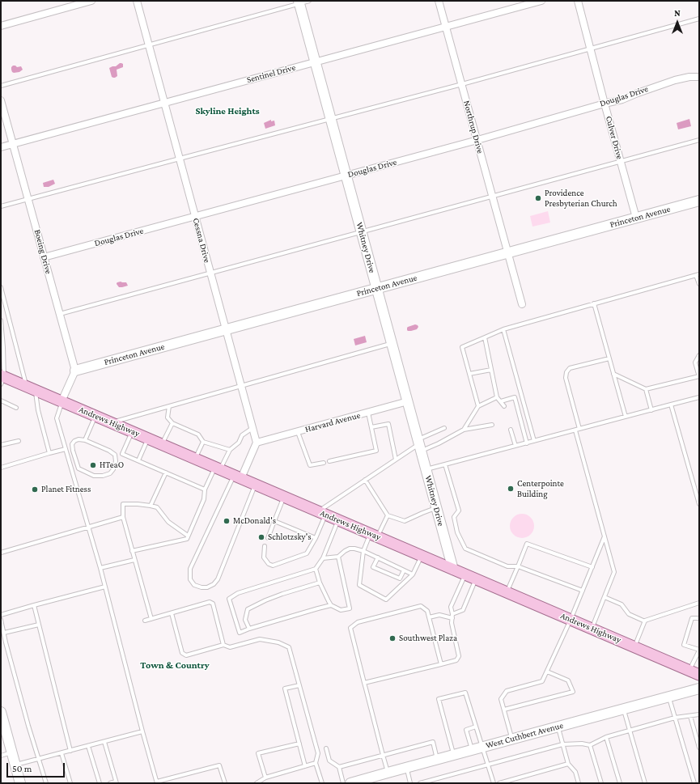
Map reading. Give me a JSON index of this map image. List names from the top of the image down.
{
  "streets": {
    "main road": ["Andrews Highway"],
    "street": [
      "Sentinel Drive",
      "Douglas Drive",
      "Northrup Drive",
      "Culver Drive",
      "Princeton Avenue",
      "Cessna Drive",
      "Whitney Drive",
      "Boeing Drive",
      "Harvard Avenue",
      "West Cuthbert Avenue"
    ]
  },
  "crossings": [
    ["Sentinel Drive", "Northrup Drive"],
    ["Sentinel Drive", "Cessna Drive"],
    ["Sentinel Drive", "Whitney Drive"],
    ["Sentinel Drive", "Boeing Drive"],
    ["Douglas Drive", "Northrup Drive"],
    ["Douglas Drive", "Culver Drive"],
    ["Douglas Drive", "Cessna Drive"],
    ["Douglas Drive", "Whitney Drive"],
    ["Douglas Drive", "Boeing Drive"],
    ["Northrup Drive", "Princeton Avenue"],
    ["Culver Drive", "Princeton Avenue"],
    ["Princeton Avenue", "Cessna Drive"],
    ["Princeton Avenue", "Whitney Drive"],
    ["Princeton Avenue", "Boeing Drive"],
    ["Cessna Drive", "Harvard Avenue"],
    ["Whitney Drive", "Andrews Highway"],
    ["Whitney Drive", "Harvard Avenue"]
  ],
  "districts": ["Skyline Heights", "Town & Country"],
  "places": [
    "Providence Presbyterian Church",
    "HTeaO",
    "Centerpointe Building",
    "Planet Fitness",
    "McDonald's",
    "Schlotzsky's",
    "Southwest Plaza"
  ],
  "scale_bar": "50 m",
  "north": "top"
}
